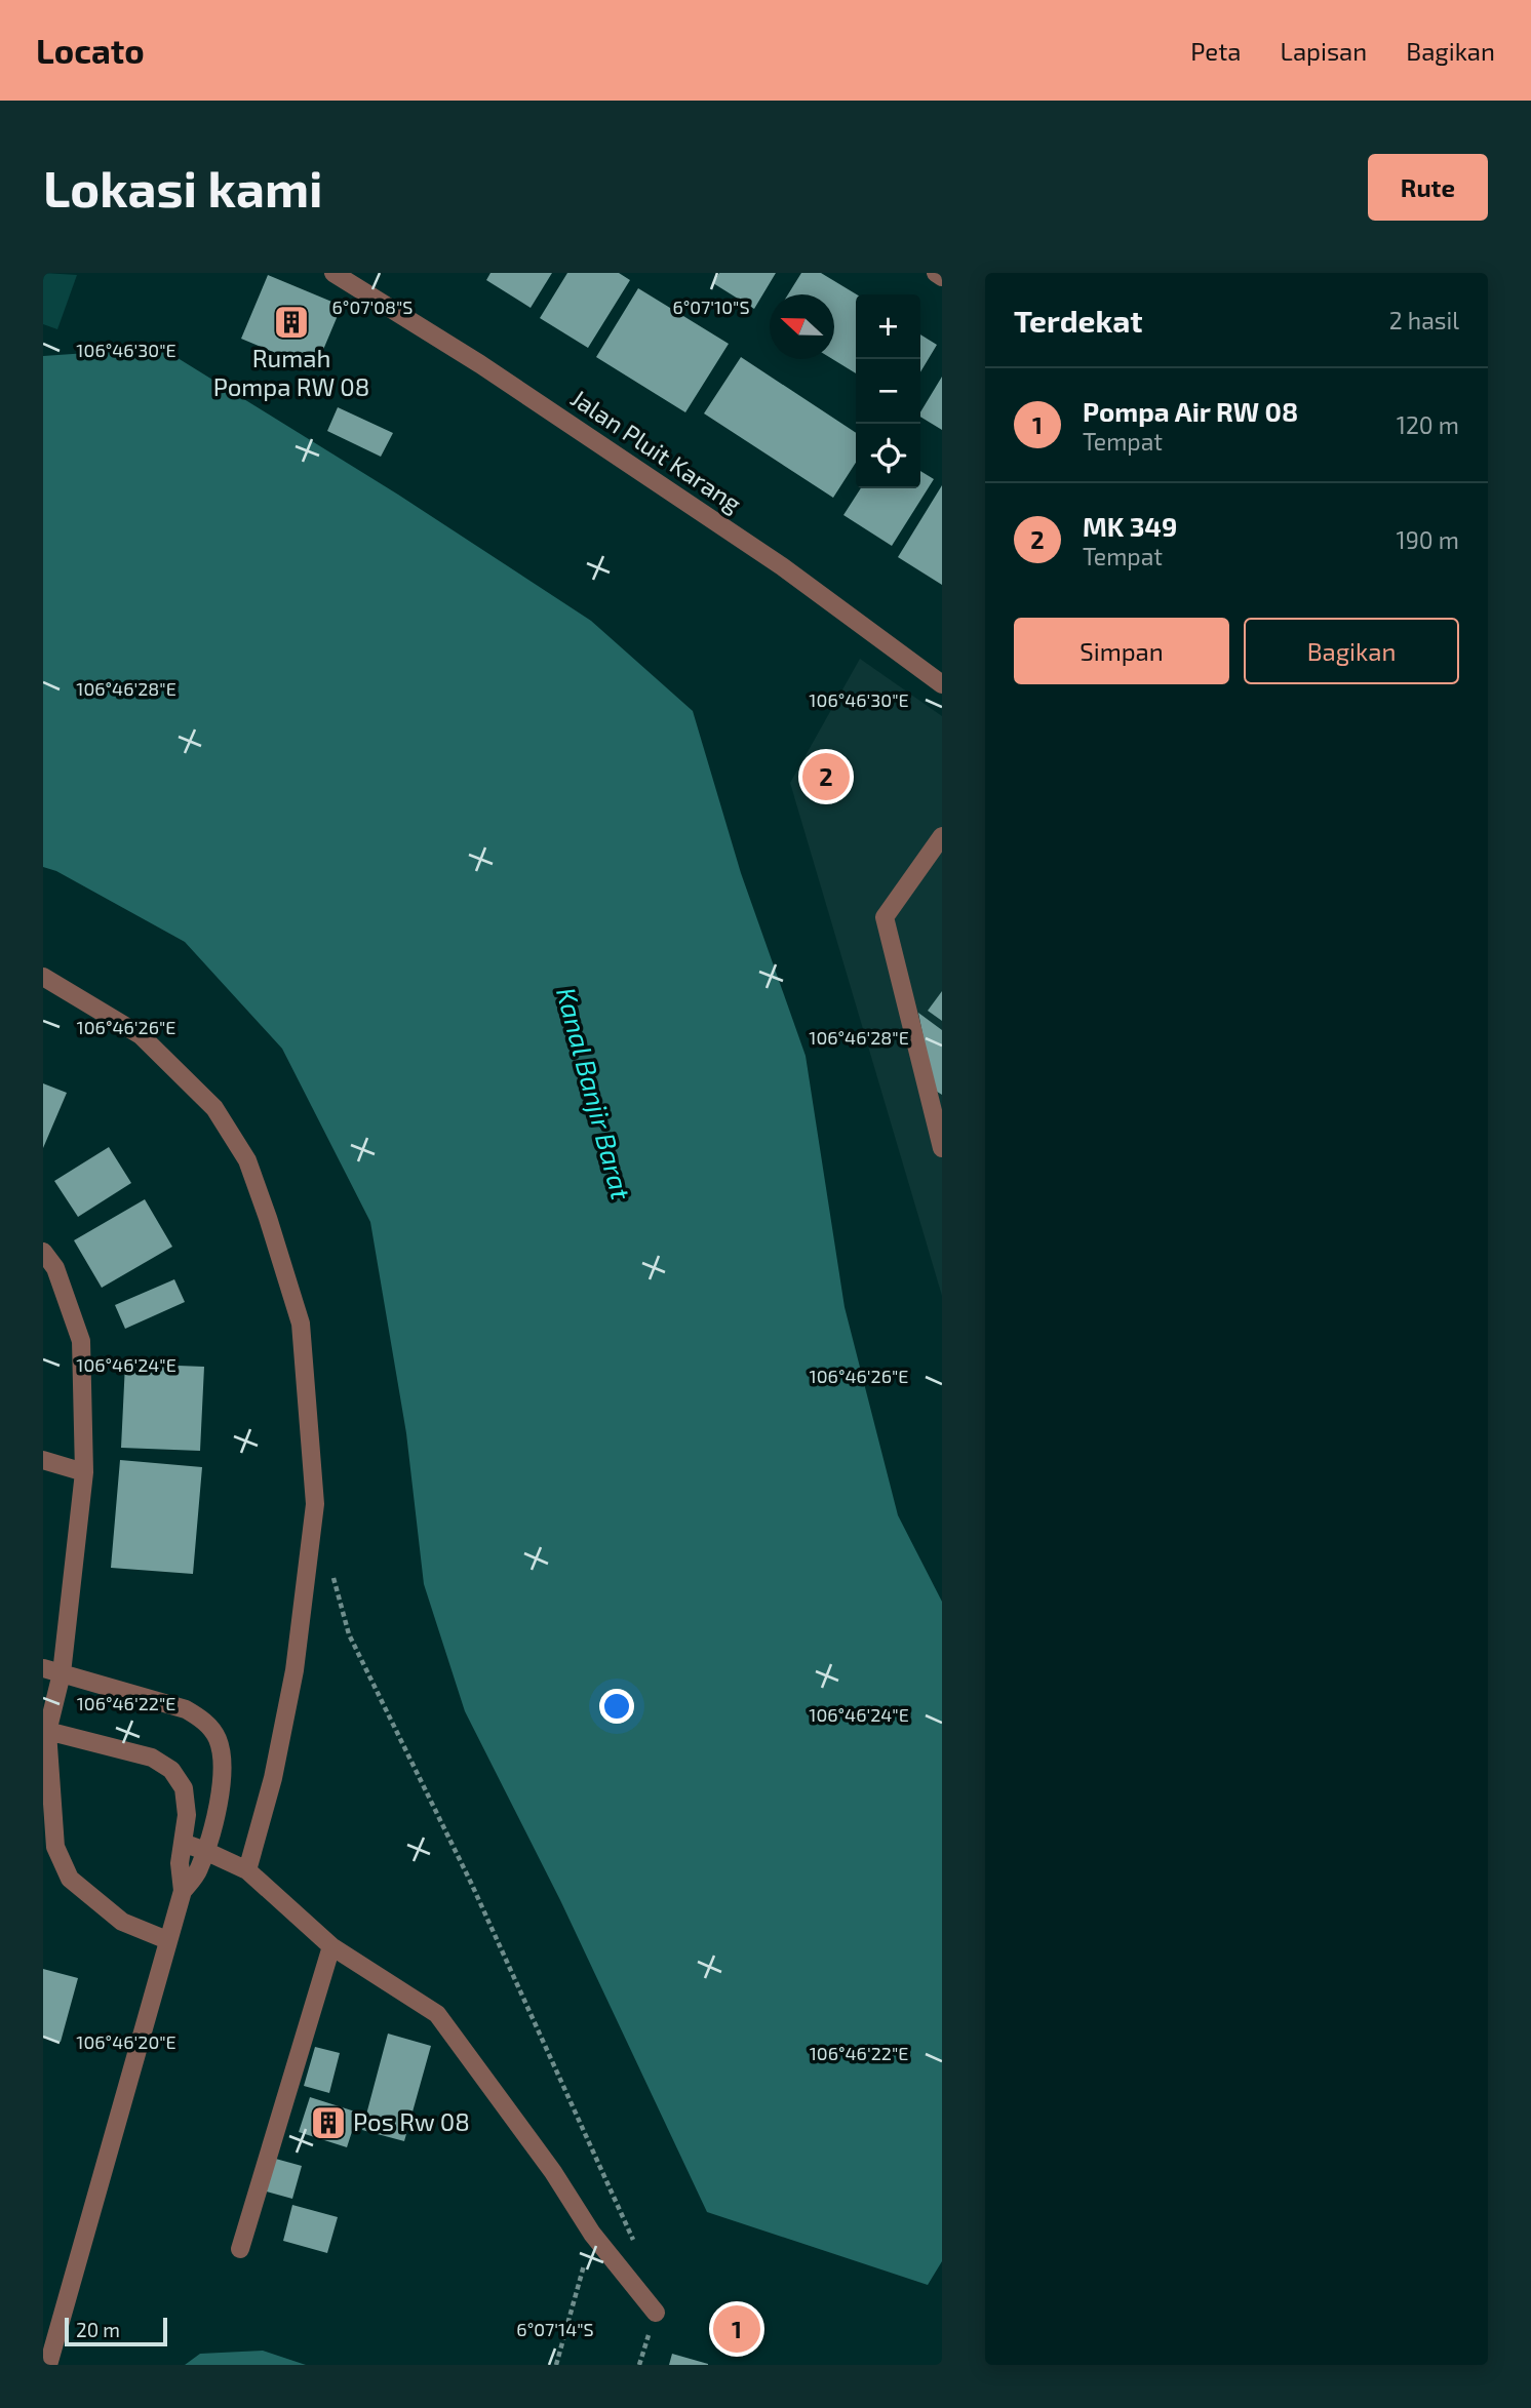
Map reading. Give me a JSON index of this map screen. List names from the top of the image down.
{
  "streets": {
    "street": ["Jalan Pluit Karang"]
  },
  "water": ["Kanal Banjir Barat"],
  "places": {
    "building": ["Rumah Pompa RW 08", "Pos Rw 08"]
  },
  "scale_bar": "20 m",
  "north": "left",
  "page": {
    "header": "Locato",
    "nav": ["Peta", "Lapisan", "Bagikan"],
    "buttons": [
      "Rute",
      ["Simpan", "Bagikan"]
    ],
    "title": "Lokasi kami",
    "heading": ["Terdekat", "2 hasil"],
    "map_buttons": ["+", "−"],
    "list": [
      {
        "mark": "1",
        "name": "Pompa Air RW 08",
        "note": "Tempat",
        "value": "120 m"
      },
      {
        "mark": "2",
        "name": "MK 349",
        "note": "Tempat",
        "value": "190 m"
      }
    ],
    "pins": ["2", "1"],
    "scale": "20 m"
  },
  "coordinates": [
    "6°07'08\"S",
    "6°07'10\"S",
    "106°46'30\"E",
    "106°46'28\"E",
    "106°46'26\"E",
    "106°46'24\"E",
    "106°46'22\"E",
    "106°46'20\"E",
    "6°07'14\"S"
  ]
}
